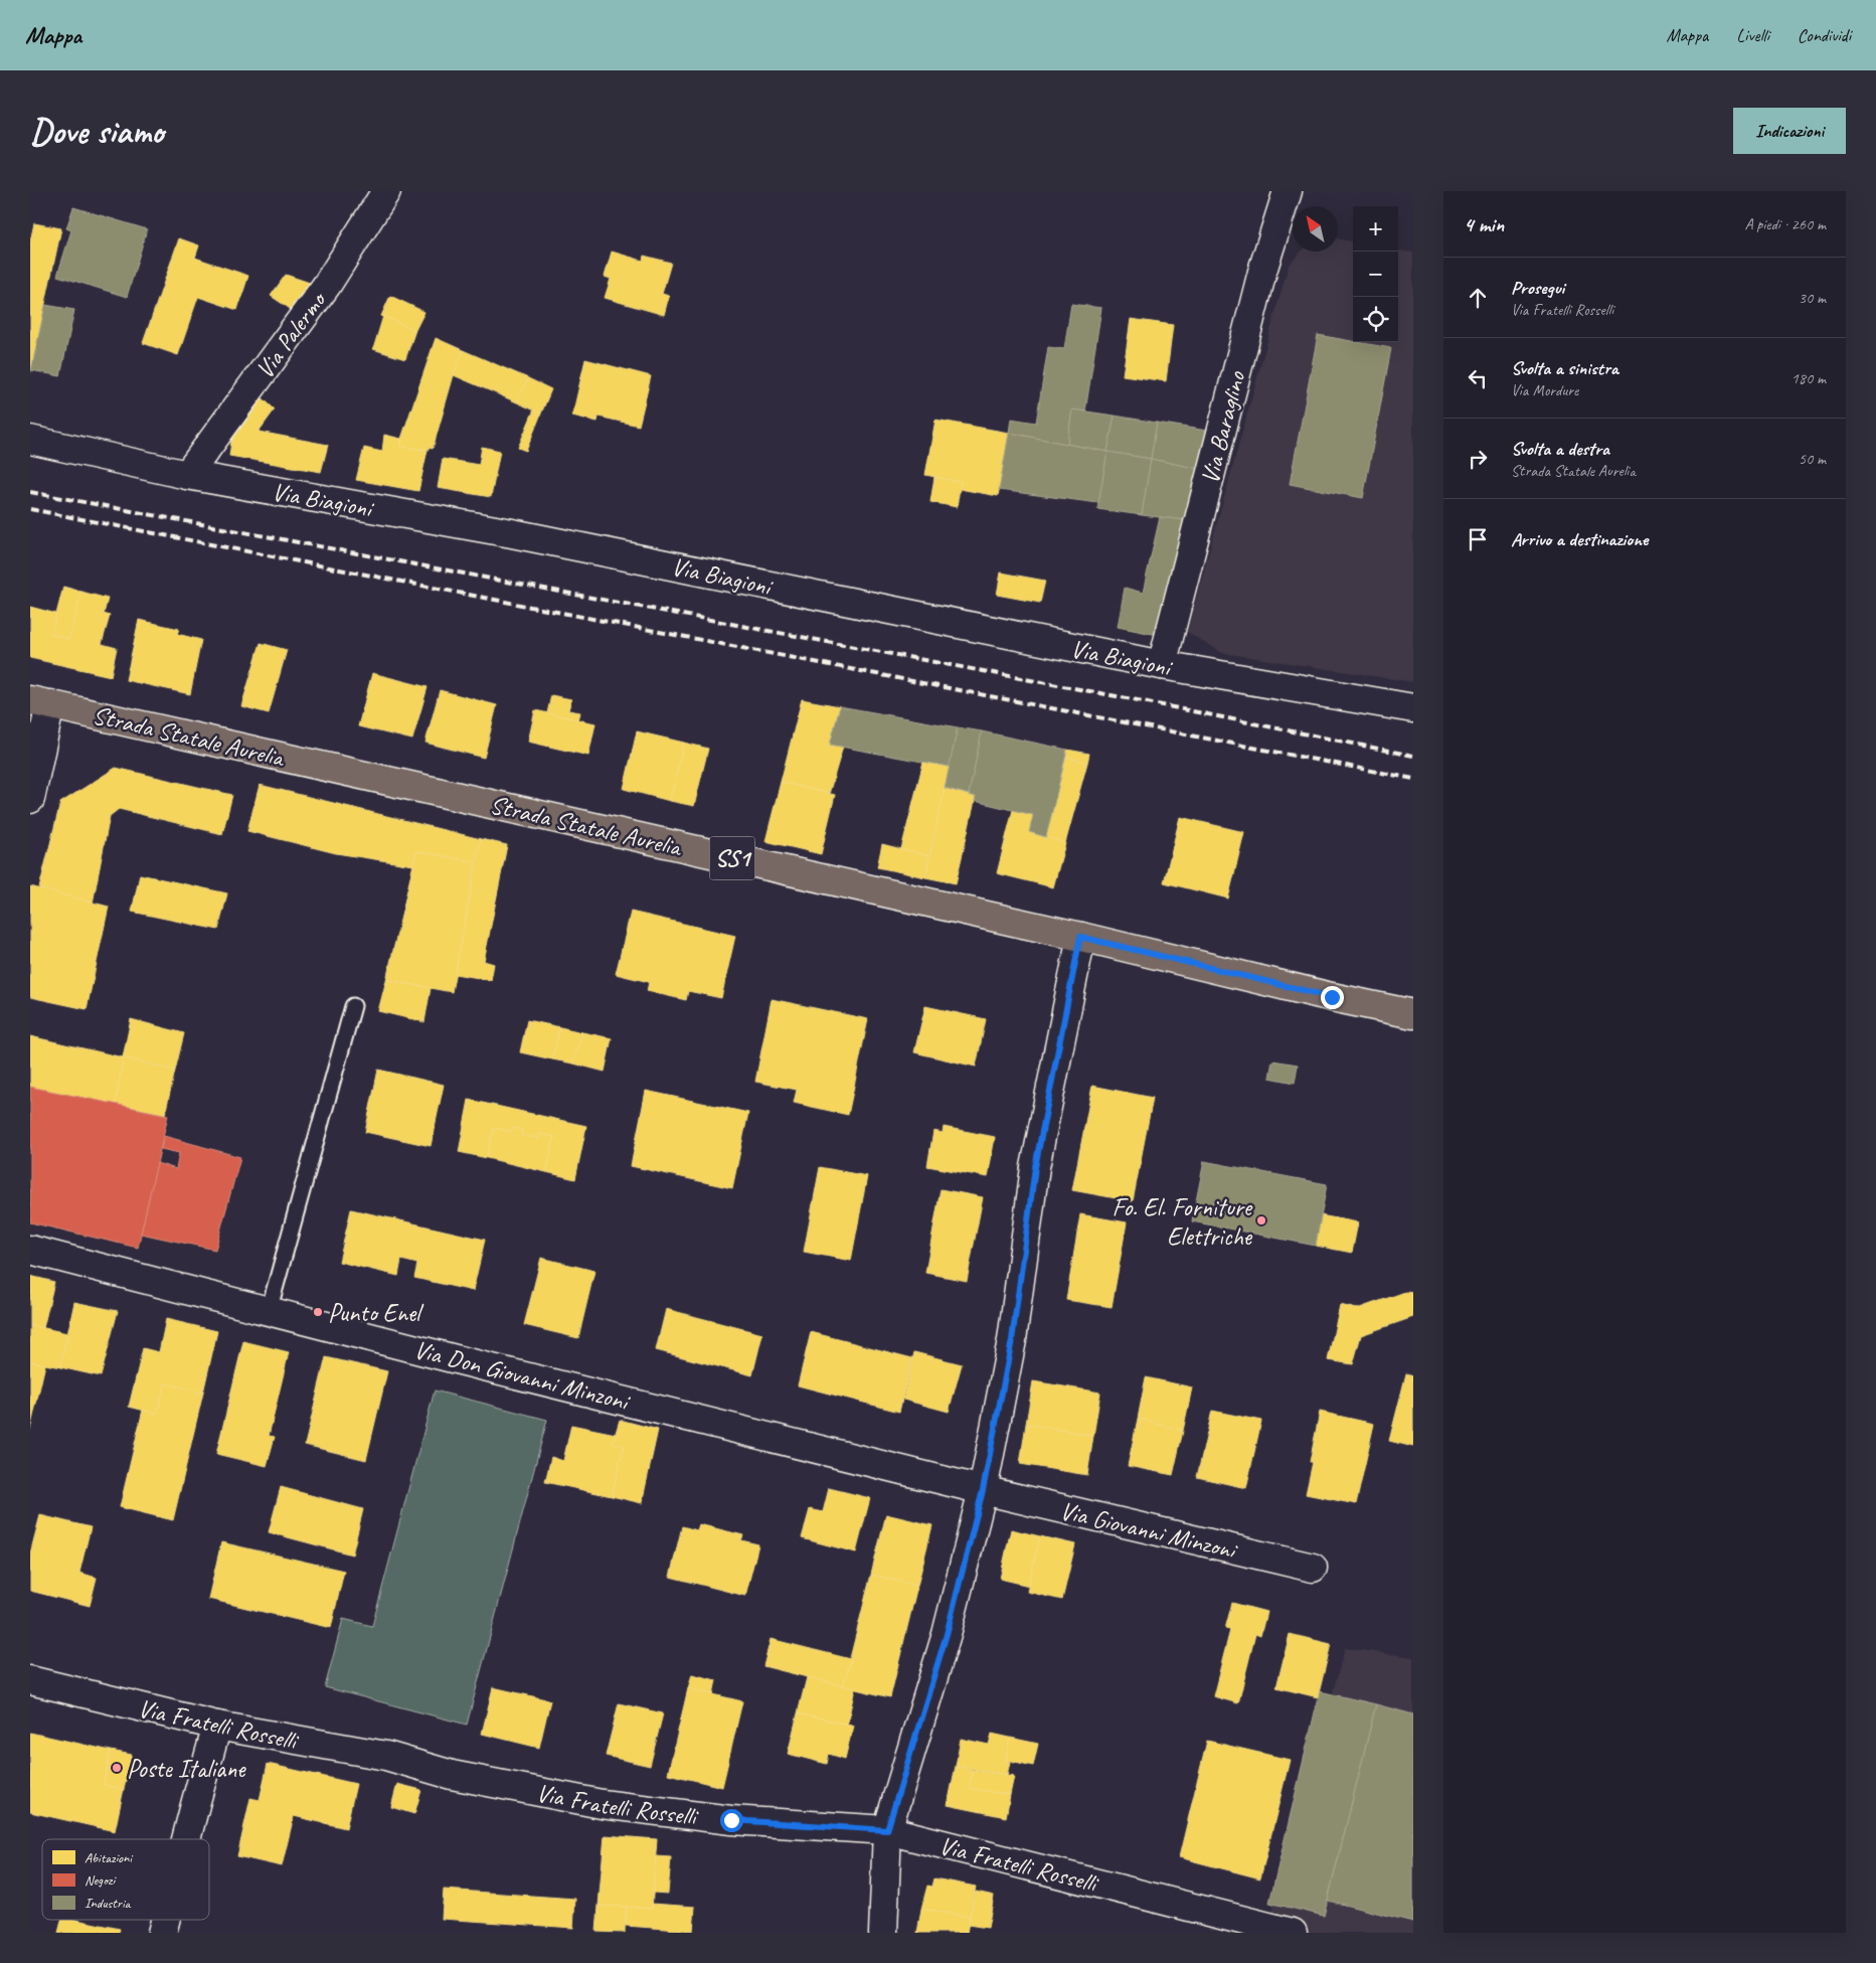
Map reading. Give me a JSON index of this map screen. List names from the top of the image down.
{
  "streets": {
    "main road": ["Strada Statale Aurelia", "SS1"],
    "street": [
      "Via Palermo",
      "Via Baraglino",
      "Via Biagioni",
      "Via Don Giovanni Minzoni",
      "Via Giovanni Minzoni",
      "Via Fratelli Rosselli"
    ]
  },
  "crossings": [
    ["Via Palermo", "Via Biagioni"],
    ["Via Baraglino", "Via Biagioni"],
    ["Via Don Giovanni Minzoni", "Via Giovanni Minzoni"]
  ],
  "places": ["Fo. El. Forniture Elettriche", "Punto Enel", "Poste Italiane"],
  "legend": ["Abitazioni", "Negozi", "Industria"],
  "north": "top left",
  "page": {
    "header": "Mappa",
    "nav": ["Mappa", "Livelli", "Condividi"],
    "buttons": "Indicazioni",
    "title": "Dove siamo",
    "heading": ["4 min", "A piedi · 260 m"],
    "map_buttons": ["+", "−"],
    "list": [
      ["Prosegui", "Via Fratelli Rosselli", "30 m"],
      ["Svolta a sinistra", "Via Mordure", "180 m"],
      ["Svolta a destra", "Strada Statale Aurelia", "50 m"],
      "Arrivo a destinazione"
    ]
  }
}
